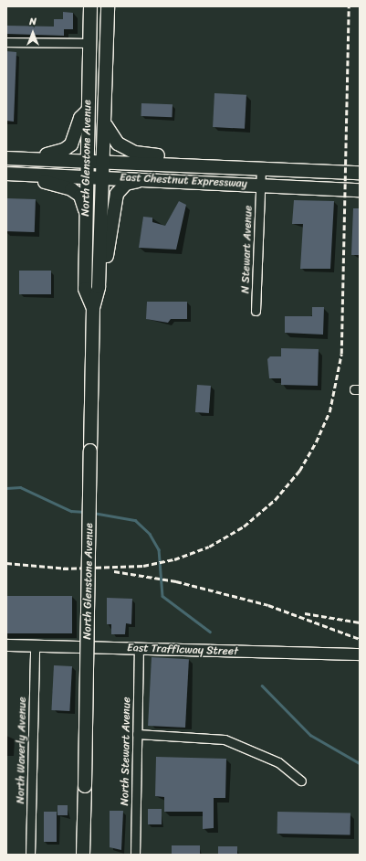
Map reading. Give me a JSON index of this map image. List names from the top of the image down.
{
  "streets": {
    "main road": ["North Glenstone Avenue", "East Chestnut Expressway", "East Trafficway Street"],
    "street": ["N Stewart Avenue", "North Waverly Avenue", "North Stewart Avenue"]
  },
  "crossings": [
    ["North Glenstone Avenue", "East Chestnut Expressway"],
    ["East Chestnut Expressway", "N Stewart Avenue"],
    ["East Trafficway Street", "North Waverly Avenue"],
    ["East Trafficway Street", "North Stewart Avenue"]
  ],
  "north": "top"
}
